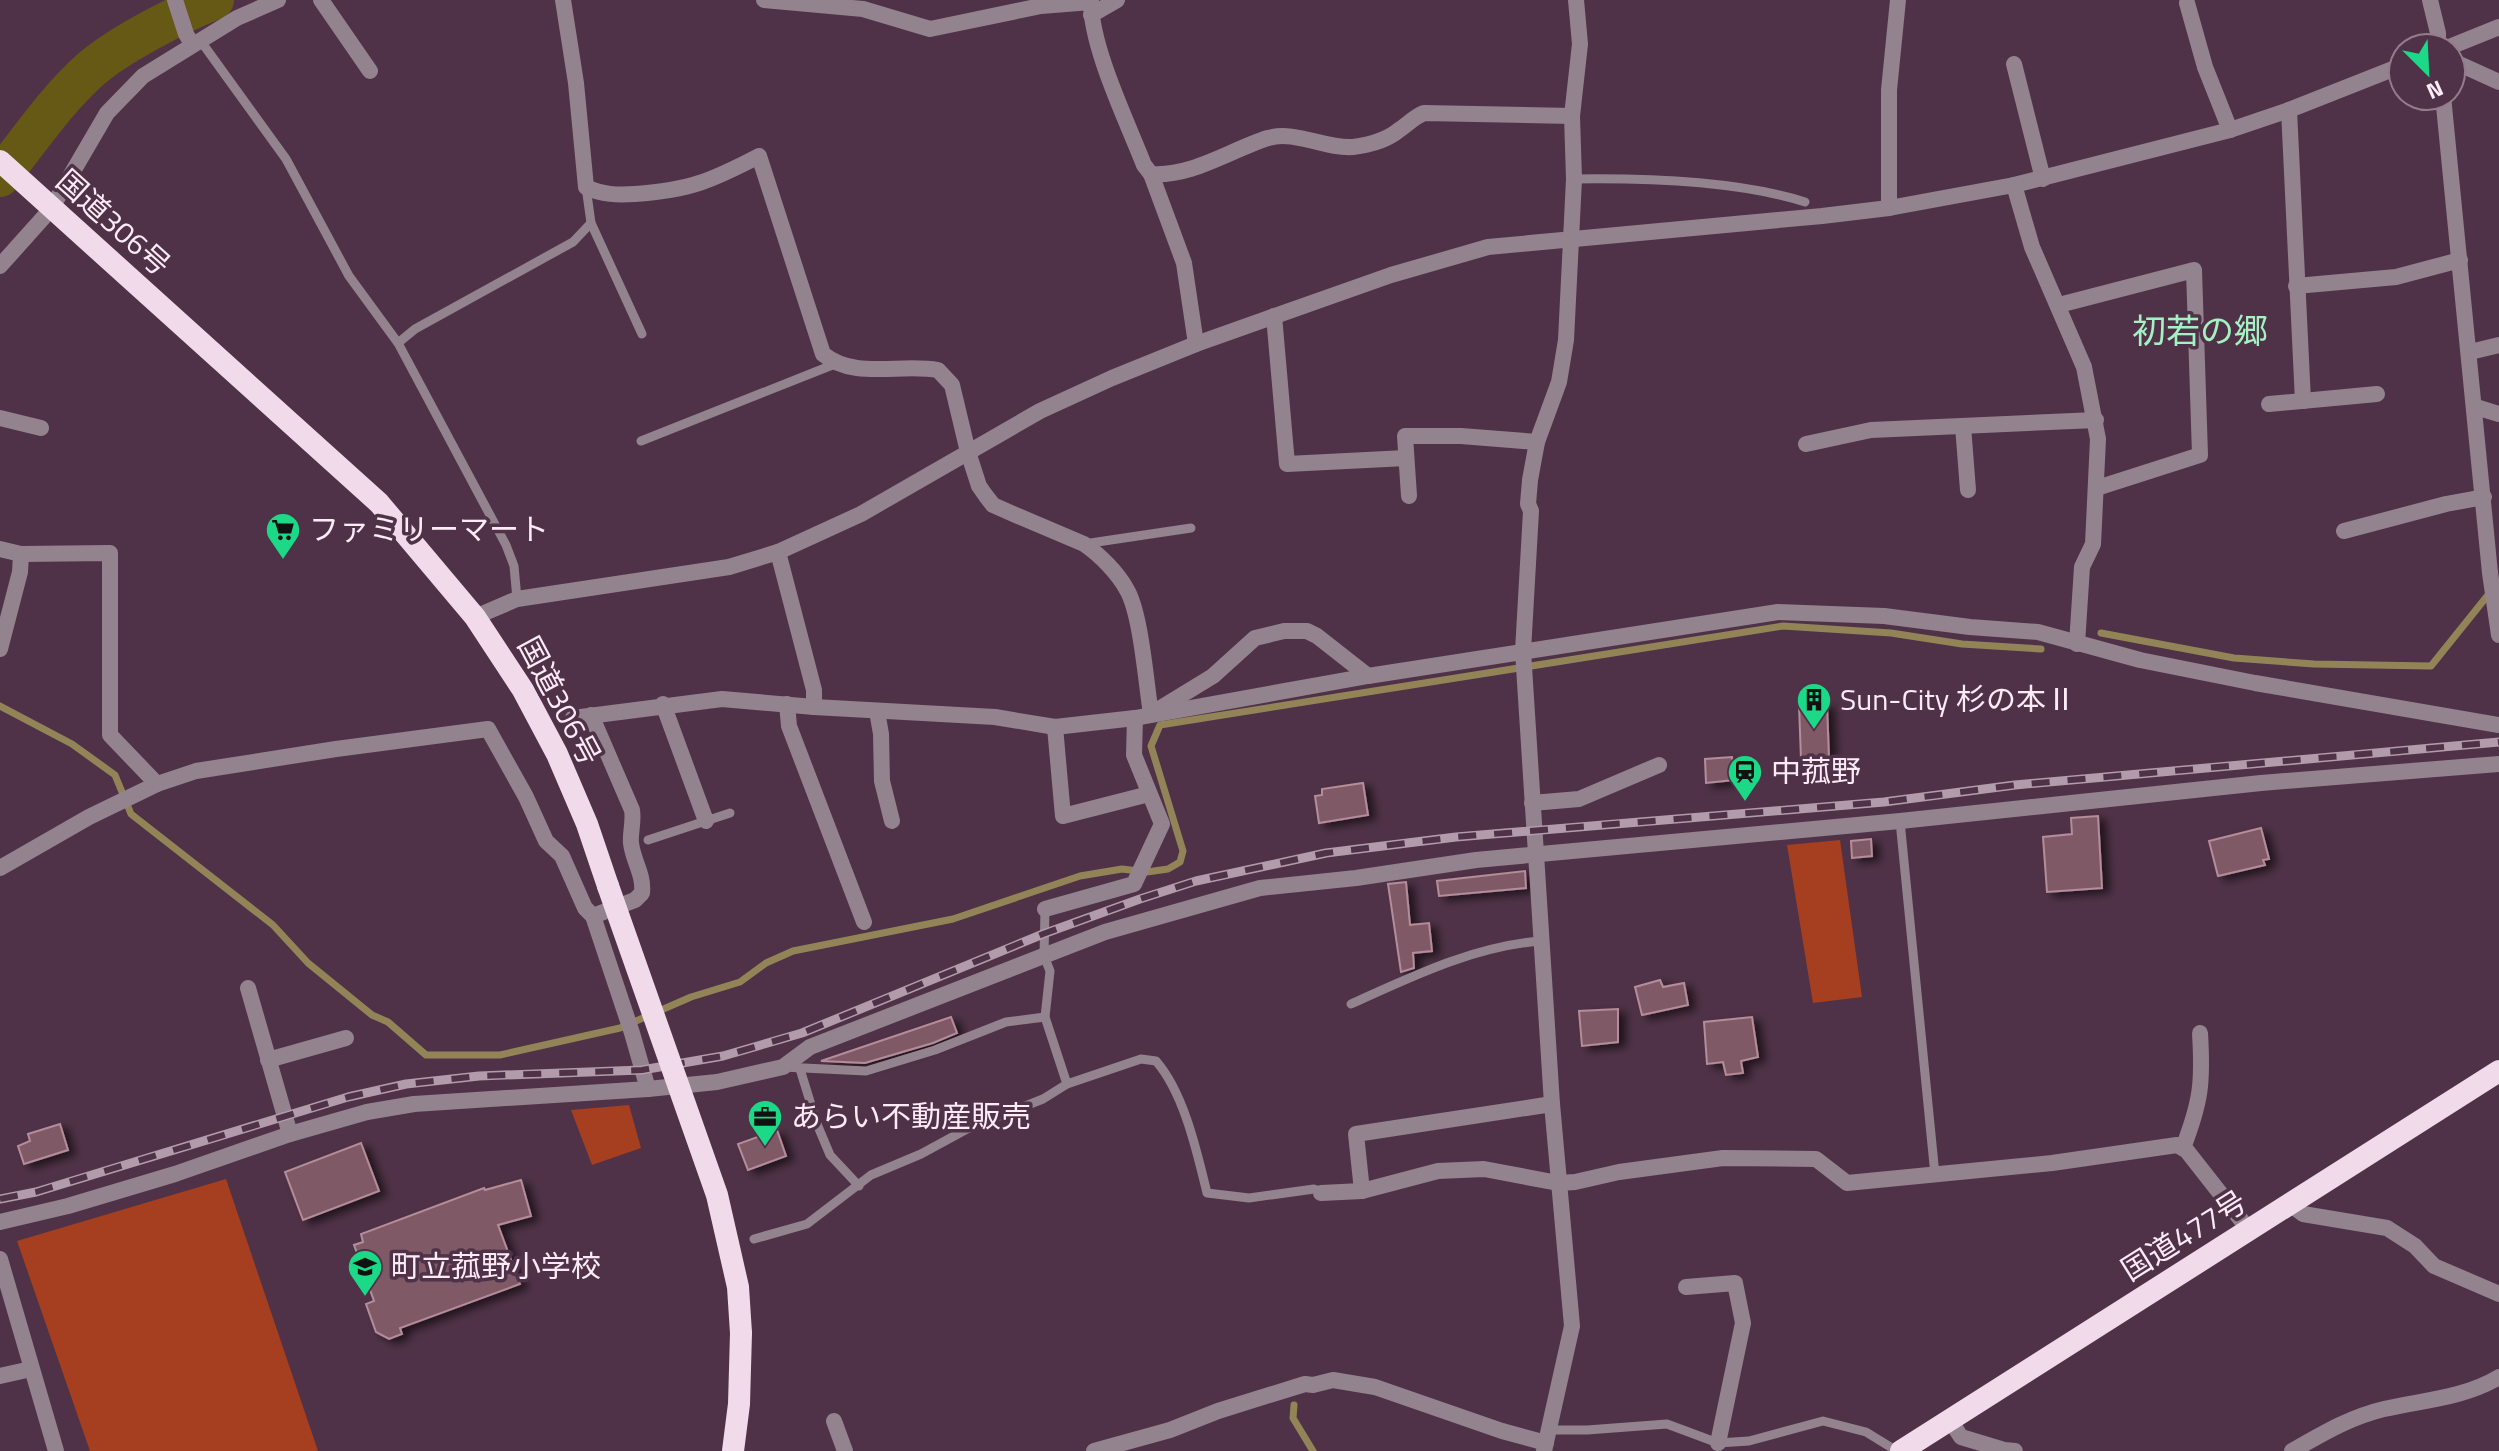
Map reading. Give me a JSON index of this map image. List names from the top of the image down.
{
  "streets": {
    "highway": ["国道306号", "国道477号"]
  },
  "districts": ["初若の郷"],
  "places": {
    "supermarket": ["ファミリーマート"],
    "building": ["Sun-City 杉の本Ⅱ"],
    "station": ["中菰野"],
    "office": ["あらい不動産販売"],
    "school or university": ["町立菰野小学校"]
  },
  "north": "bottom right"
}
